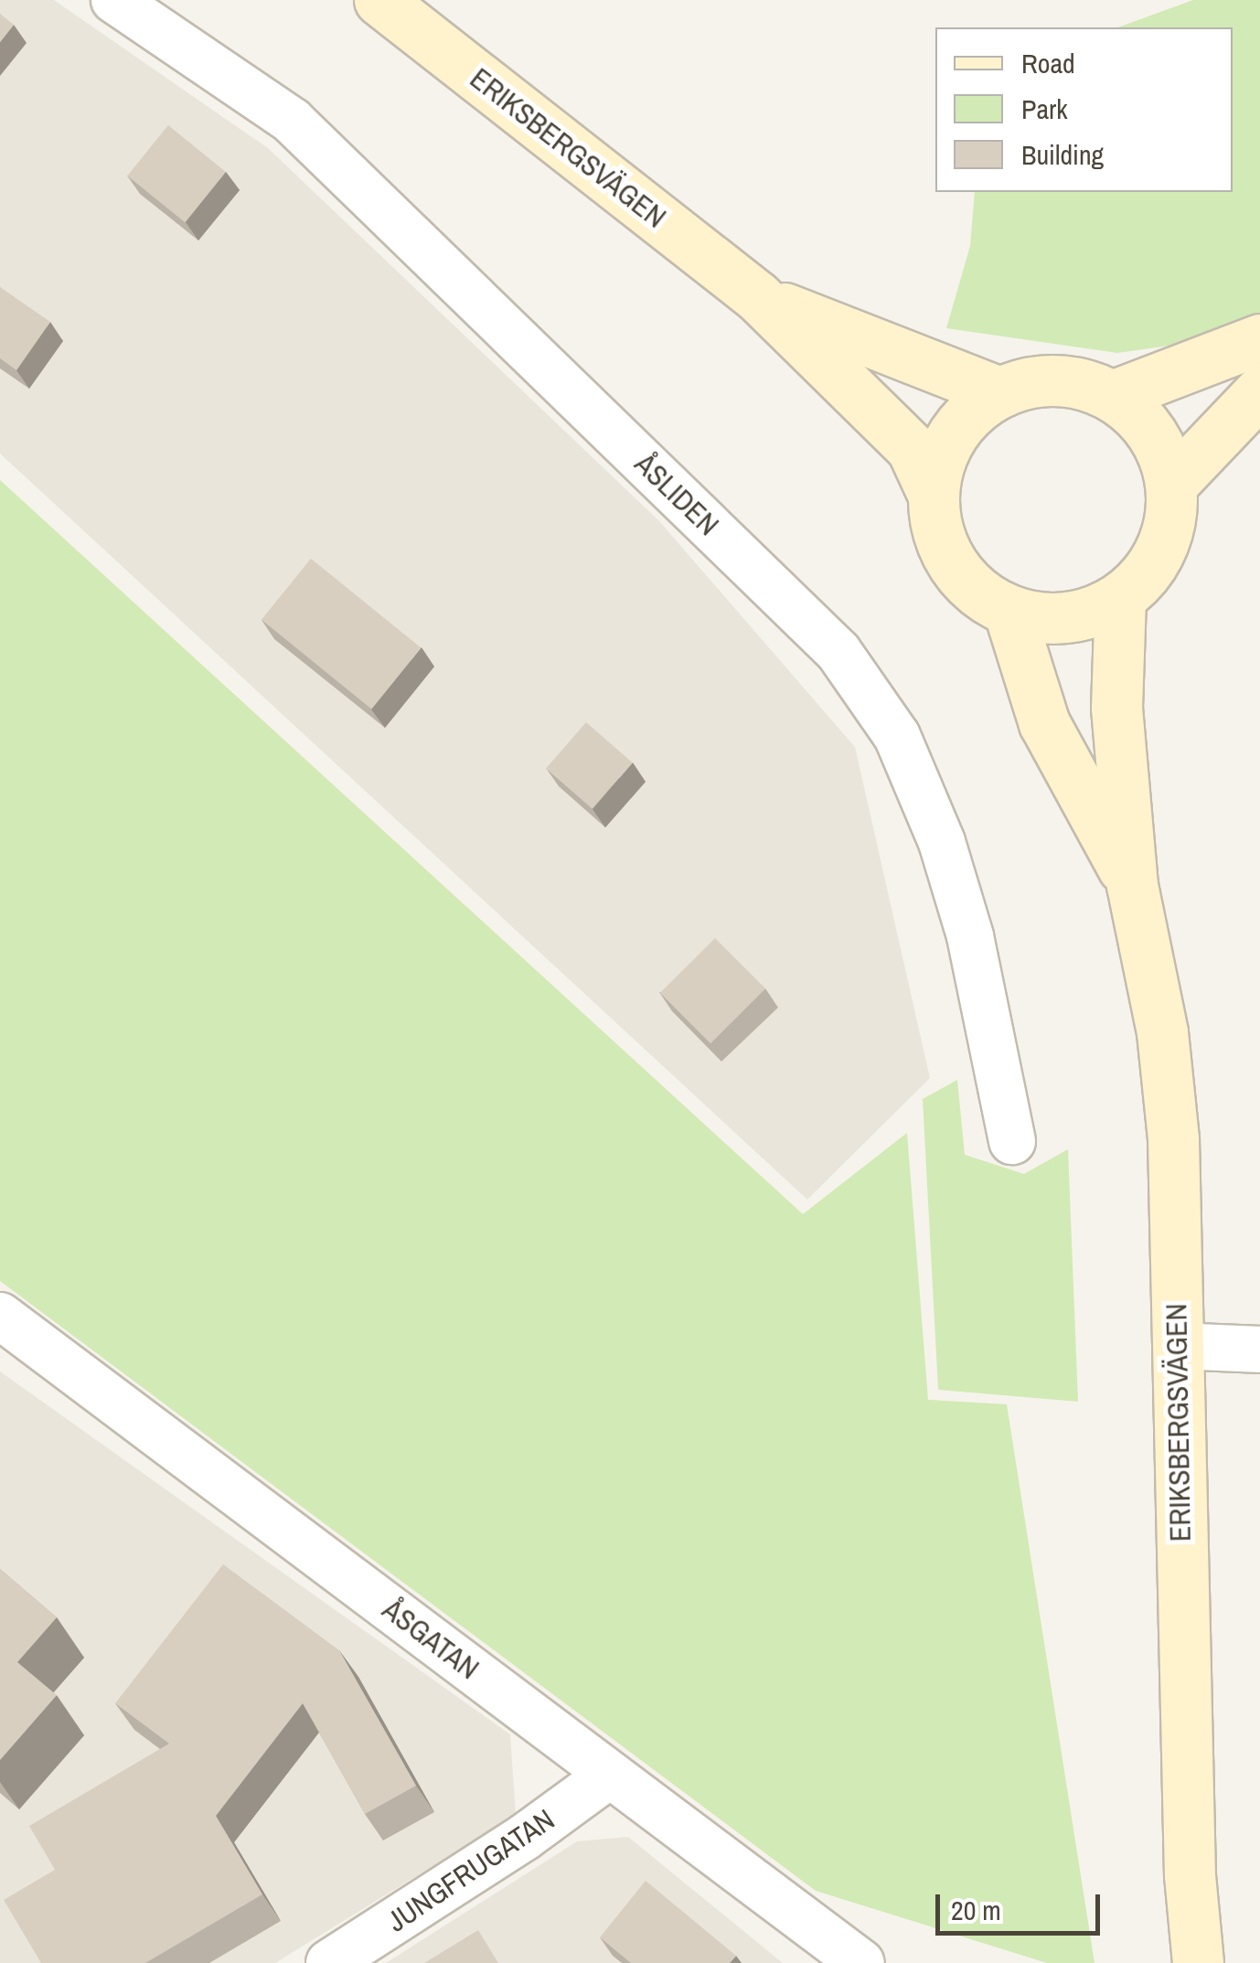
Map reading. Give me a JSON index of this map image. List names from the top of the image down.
{
  "streets": {
    "main road": ["ERIKSBERGSVÄGEN"],
    "street": ["ÅSLIDEN", "ÅSGATAN", "JUNGFRUGATAN"]
  },
  "crossings": [
    ["ÅSGATAN", "JUNGFRUGATAN"]
  ],
  "legend": ["Road", "Park", "Building"],
  "scale_bar": "20 m"
}
